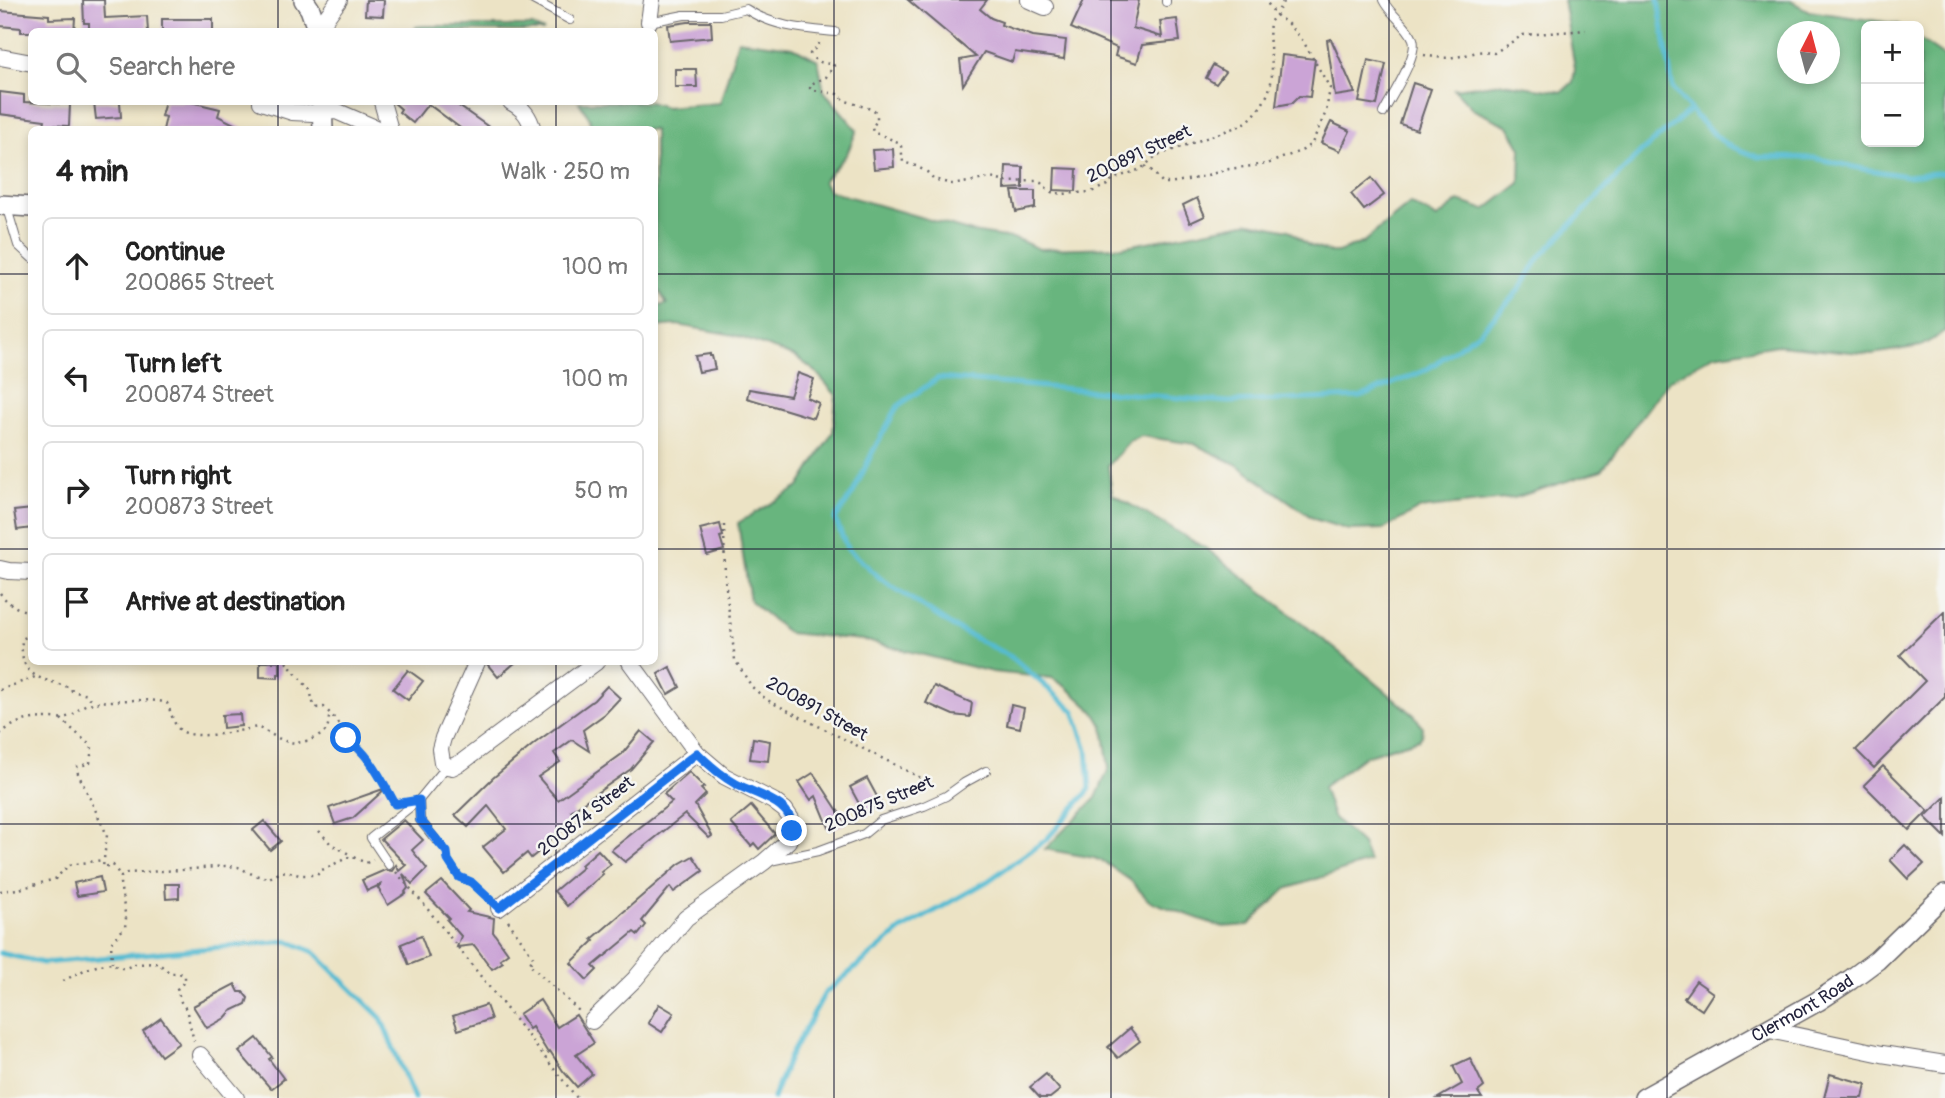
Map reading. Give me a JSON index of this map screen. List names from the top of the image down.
{
  "streets": {
    "street": ["200875 Street", "200874 Street", "Clermont Road"],
    "path": ["200891 Street"]
  },
  "crossings": [
    ["200891 Street", "200875 Street"]
  ],
  "north": "top",
  "page": {
    "map_buttons": ["+", "−"],
    "search": "Search here",
    "heading": ["4 min", "Walk · 250 m"],
    "list": [
      ["Continue", "200865 Street", "100 m"],
      ["Turn left", "200874 Street", "100 m"],
      ["Turn right", "200873 Street", "50 m"],
      "Arrive at destination"
    ]
  }
}
